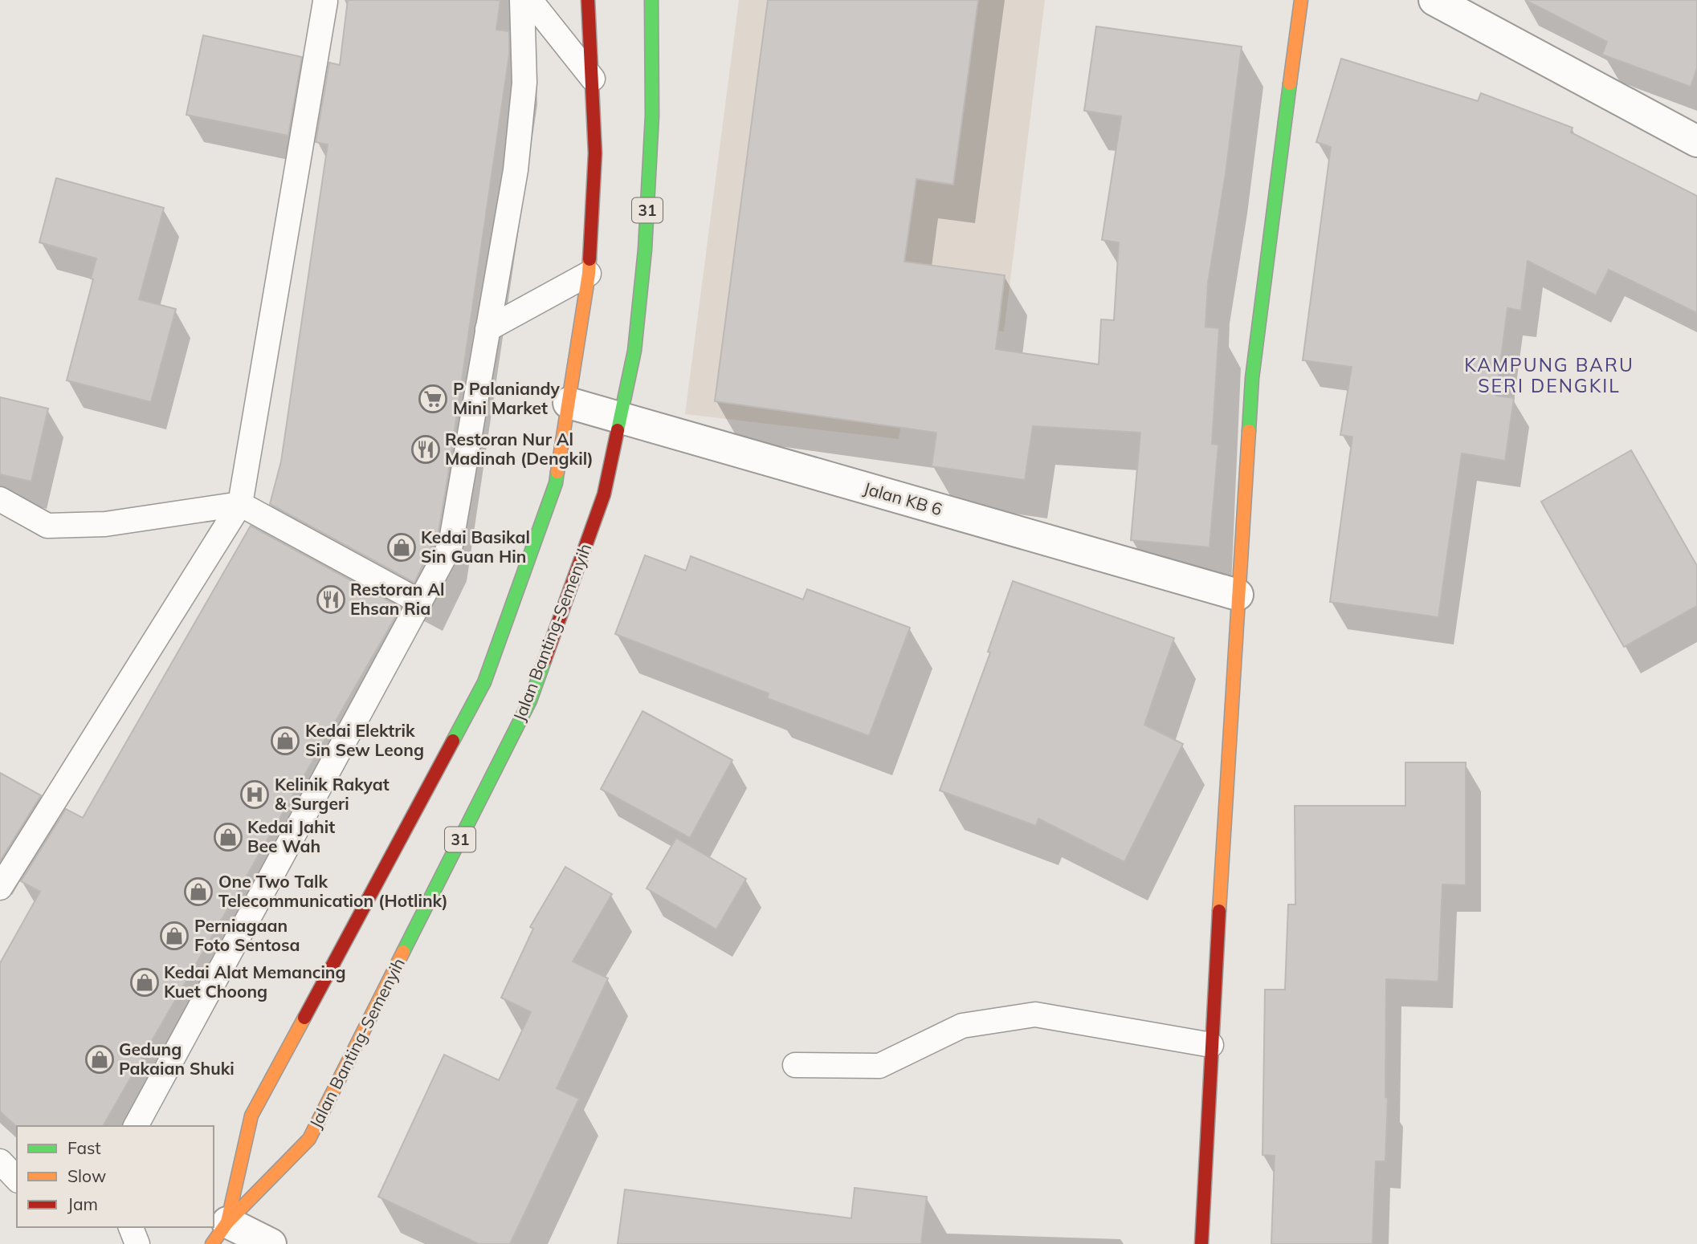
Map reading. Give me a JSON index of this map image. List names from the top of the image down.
{
  "streets": {
    "main road": ["31", "Jalan Banting-Semenyih"],
    "street": ["Jalan KB 6"]
  },
  "crossings": [
    ["Jalan KB 6", "Jalan Banting-Semenyih"]
  ],
  "districts": ["KAMPUNG BARU SERI DENGKIL"],
  "places": {
    "supermarket": ["P Palaniandy Mini Market"],
    "restaurant": ["Restoran Nur Al Madinah (Dengkil)", "Restoran Al Ehsan Ria"],
    "shop": [
      "Kedai Basikal Sin Guan Hin",
      "Kedai Elektrik Sin Sew Leong",
      "Kedai Jahit Bee Wah",
      "One Two Talk Telecommunication (Hotlink)",
      "Perniagaan Foto Sentosa",
      "Kedai Alat Memancing Kuet Choong",
      "Gedung Pakaian Shuki"
    ],
    "hospital": ["Kelinik Rakyat & Surgeri"]
  },
  "legend": ["Fast", "Slow", "Jam"]
}
